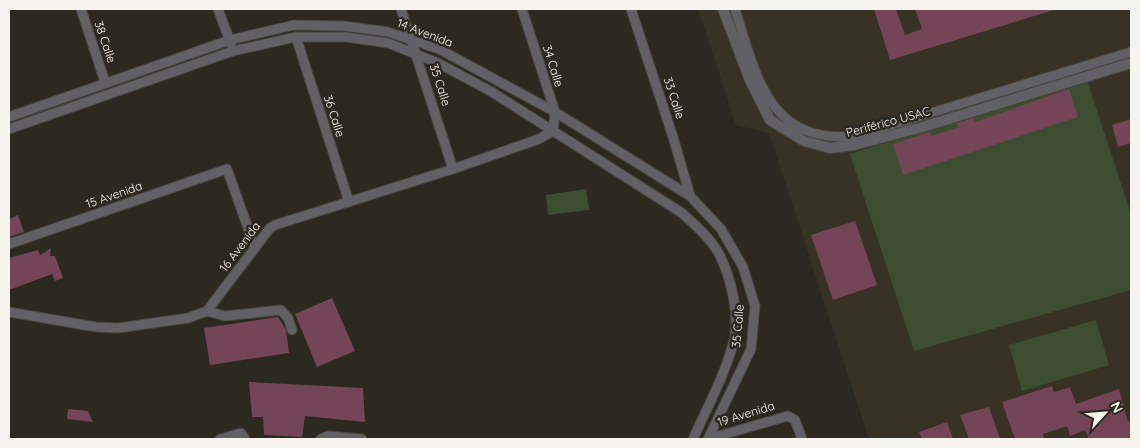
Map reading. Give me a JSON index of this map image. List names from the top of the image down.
{
  "streets": {
    "street": [
      "14 Avenida",
      "38 Calle",
      "34 Calle",
      "35 Calle",
      "33 Calle",
      "36 Calle",
      "Periférico USAC",
      "15 Avenida",
      "16 Avenida",
      "19 Avenida"
    ]
  },
  "crossings": [
    ["14 Avenida", "38 Calle"],
    ["14 Avenida", "34 Calle"],
    ["14 Avenida", "35 Calle"],
    ["14 Avenida", "33 Calle"],
    ["14 Avenida", "36 Calle"],
    ["14 Avenida", "16 Avenida"],
    ["34 Calle", "16 Avenida"],
    ["35 Calle", "33 Calle"],
    ["35 Calle", "16 Avenida"],
    ["35 Calle", "19 Avenida"],
    ["36 Calle", "16 Avenida"],
    ["15 Avenida", "16 Avenida"]
  ],
  "north": "top right"
}
